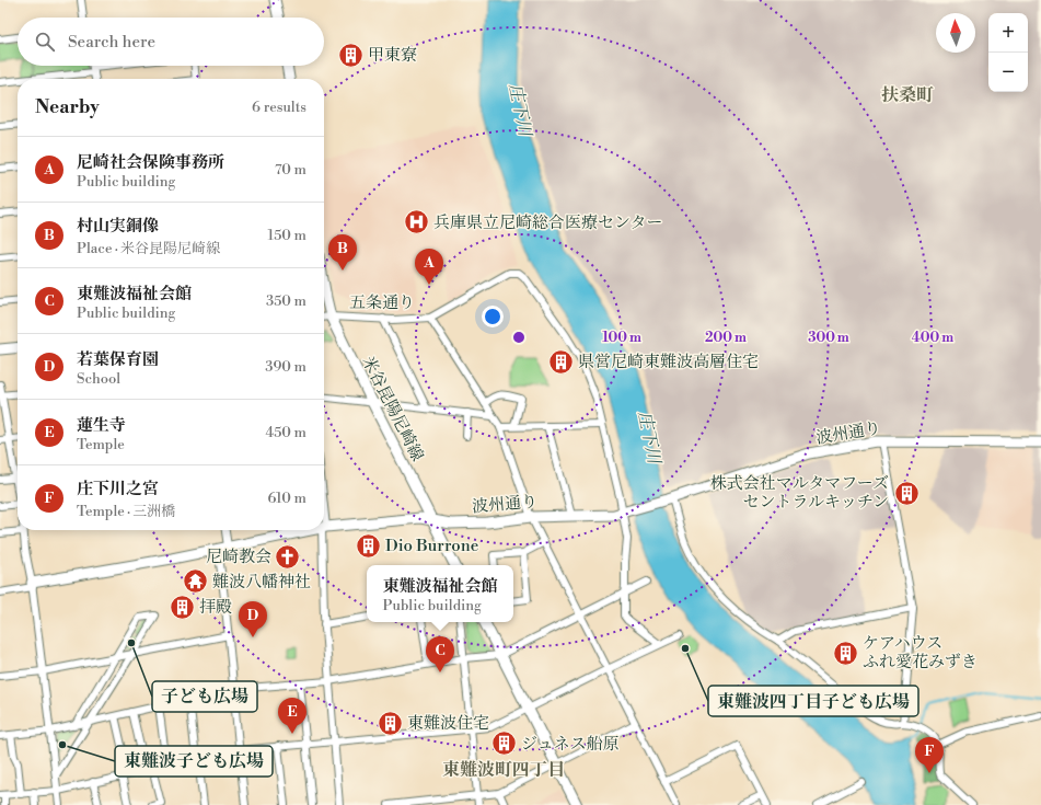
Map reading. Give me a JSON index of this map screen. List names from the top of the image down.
{
  "streets": {
    "street": ["五条通り", "米谷昆陽尼崎線", "波州通り"]
  },
  "crossings": [
    ["五条通り", "米谷昆陽尼崎線"],
    ["米谷昆陽尼崎線", "波州通り"]
  ],
  "districts": ["扶桑町", "東難波町四丁目"],
  "water": ["庄下川"],
  "places": {
    "building": [
      "甲東寮",
      "県営尼崎東難波高層住宅",
      "株式会社マルタマフーズ セントラルキッチン",
      "Dio Burrone",
      "拝殿",
      "ケアハウス ふれ愛花みずき",
      "東難波住宅",
      "ジュネス船原"
    ],
    "hospital": ["兵庫県立尼崎総合医療センター"],
    "church": ["尼崎教会"],
    "temple": ["難波八幡神社"],
    "other": ["子ども広場", "東難波四丁目子ども広場", "東難波子ども広場"]
  },
  "north": "top",
  "page": {
    "map_buttons": ["+", "−"],
    "search": "Search here",
    "heading": ["Nearby", "6 results"],
    "list": [
      {
        "mark": "A",
        "name": "尼崎社会保険事務所",
        "note": "Public building",
        "value": "70 m"
      },
      {
        "mark": "B",
        "name": "村山実銅像",
        "note": "Place · 米谷昆陽尼崎線",
        "value": "150 m"
      },
      {
        "mark": "C",
        "name": "東難波福祉会館",
        "note": "Public building",
        "value": "350 m"
      },
      {
        "mark": "D",
        "name": "若葉保育園",
        "note": "School",
        "value": "390 m"
      },
      {
        "mark": "E",
        "name": "蓮生寺",
        "note": "Temple",
        "value": "450 m"
      },
      {
        "mark": "F",
        "name": "庄下川之宮",
        "note": "Temple · 三洲橋",
        "value": "610 m"
      }
    ],
    "pins": [
      "B",
      "A",
      "D",
      "C",
      "E",
      "F"
    ],
    "popup": ["東難波福祉会館", "Public building"]
  },
  "rings": [
    "100 m",
    "200 m",
    "300 m",
    "400 m"
  ]
}
